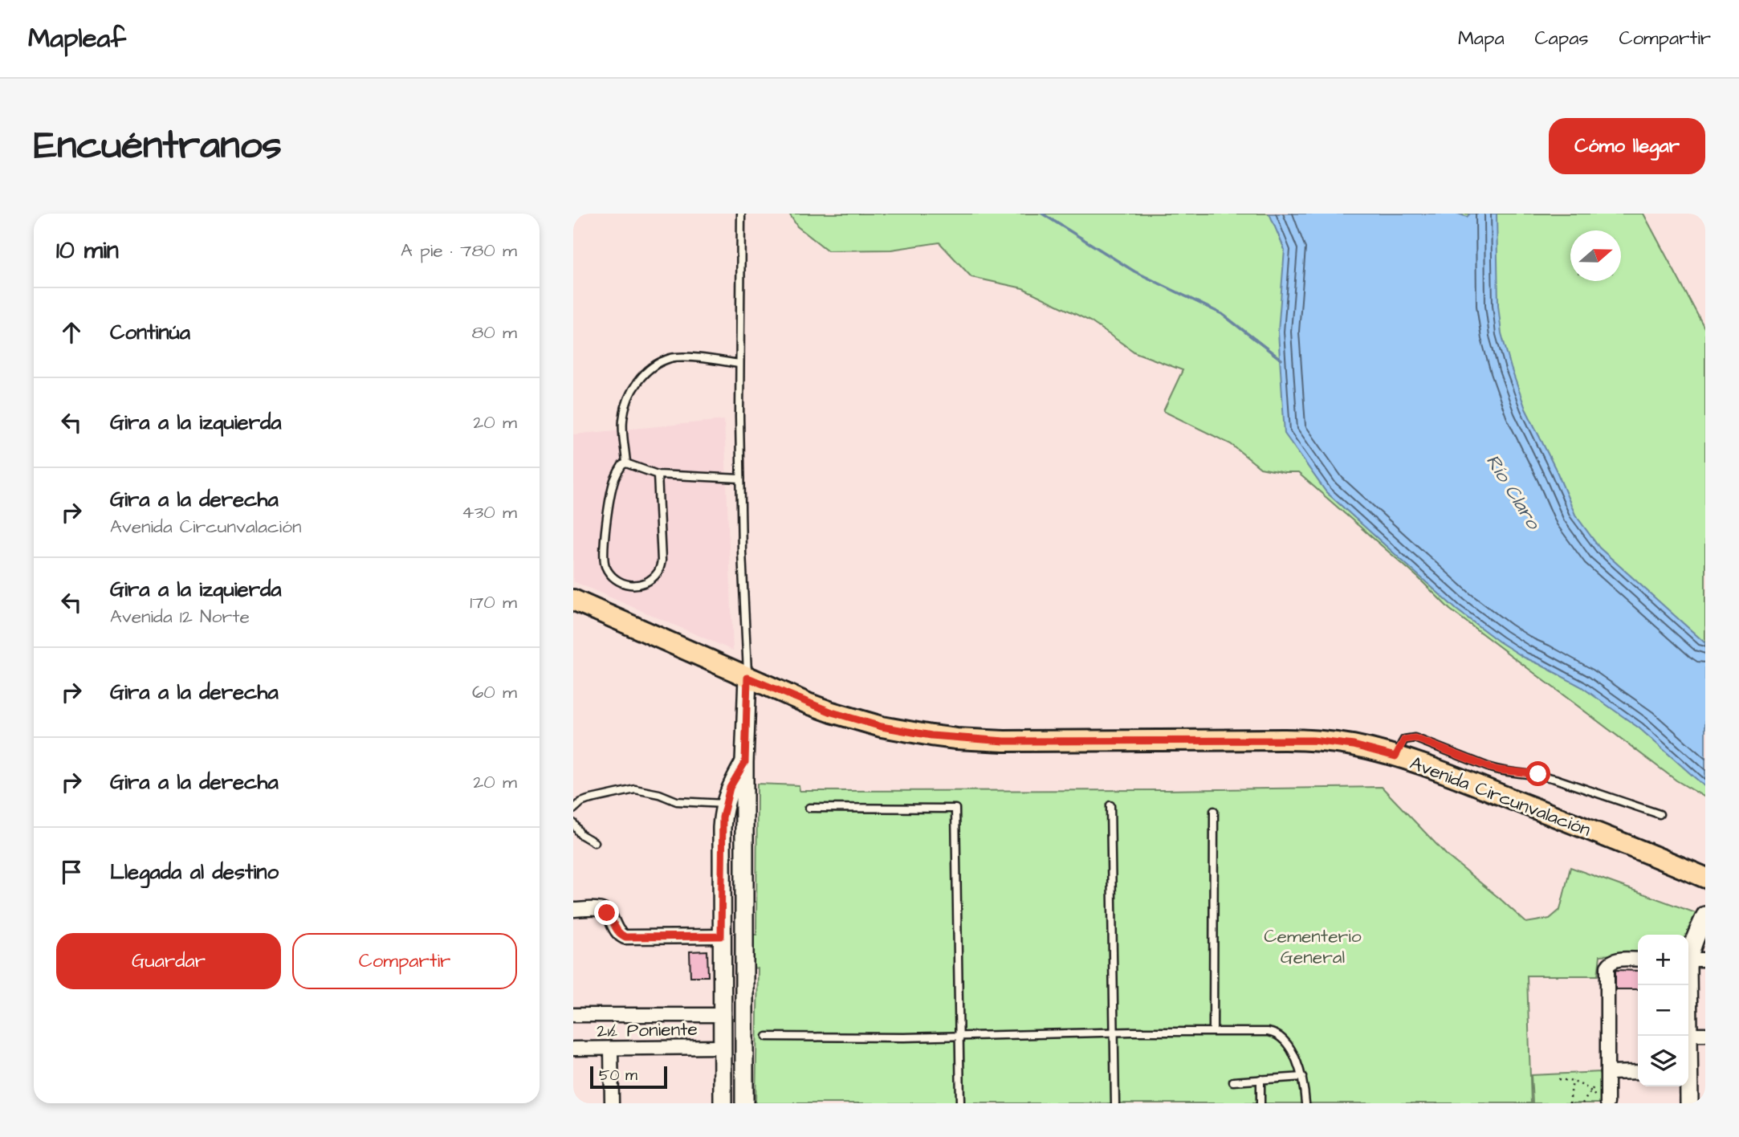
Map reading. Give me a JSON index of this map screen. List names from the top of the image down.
{
  "streets": {
    "main road": ["Avenida Circunvalación"],
    "street": ["2½ Poniente"]
  },
  "water": ["Río Claro"],
  "parks": ["Cementerio General"],
  "scale_bar": "50 m",
  "north": "right",
  "page": {
    "header": "Mapleaf",
    "nav": ["Mapa", "Capas", "Compartir"],
    "buttons": [
      "Cómo llegar",
      ["Guardar", "Compartir"]
    ],
    "title": "Encuéntranos",
    "heading": ["10 min", "A pie · 780 m"],
    "list": [
      ["Continúa", "80 m"],
      ["Gira a la izquierda", "20 m"],
      ["Gira a la derecha", "Avenida Circunvalación", "430 m"],
      ["Gira a la izquierda", "Avenida 12 Norte", "170 m"],
      ["Gira a la derecha", "60 m"],
      ["Gira a la derecha", "20 m"],
      "Llegada al destino"
    ],
    "map_buttons": ["+", "−"],
    "scale": "50 m"
  }
}
